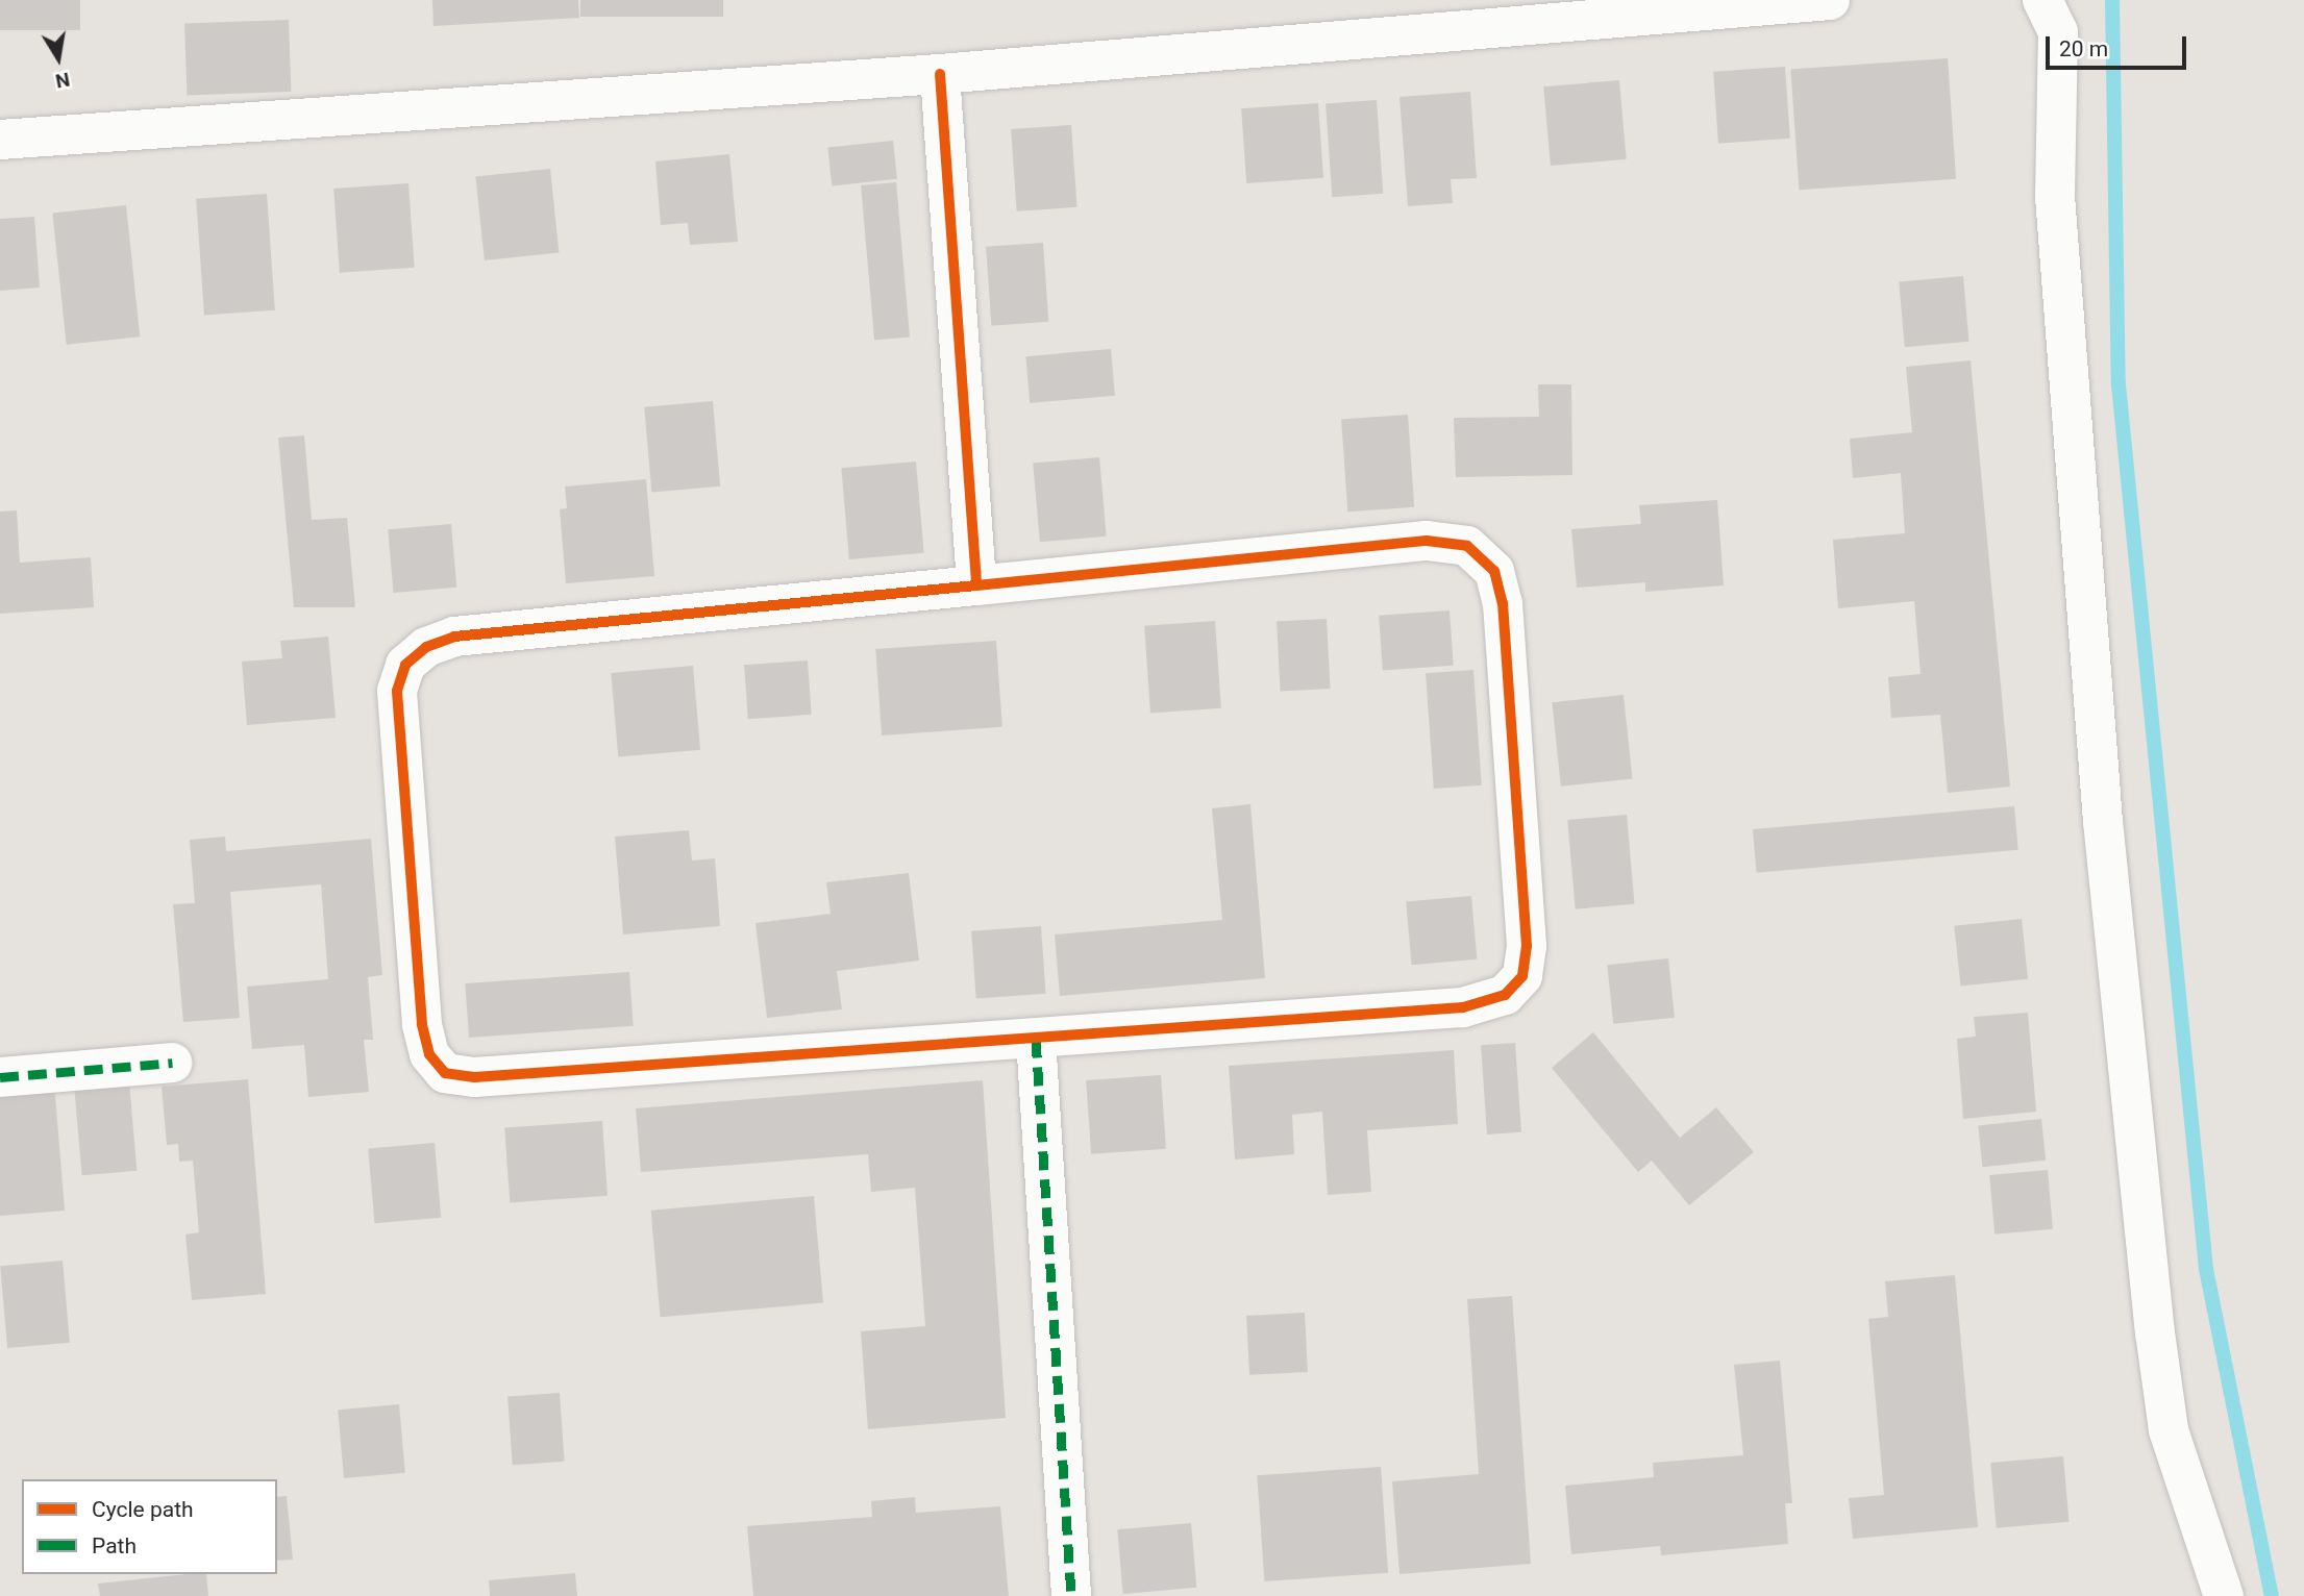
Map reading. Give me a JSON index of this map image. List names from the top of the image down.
{
  "legend": ["Cycle path", "Path"],
  "scale_bar": "20 m",
  "north": "bottom"
}
